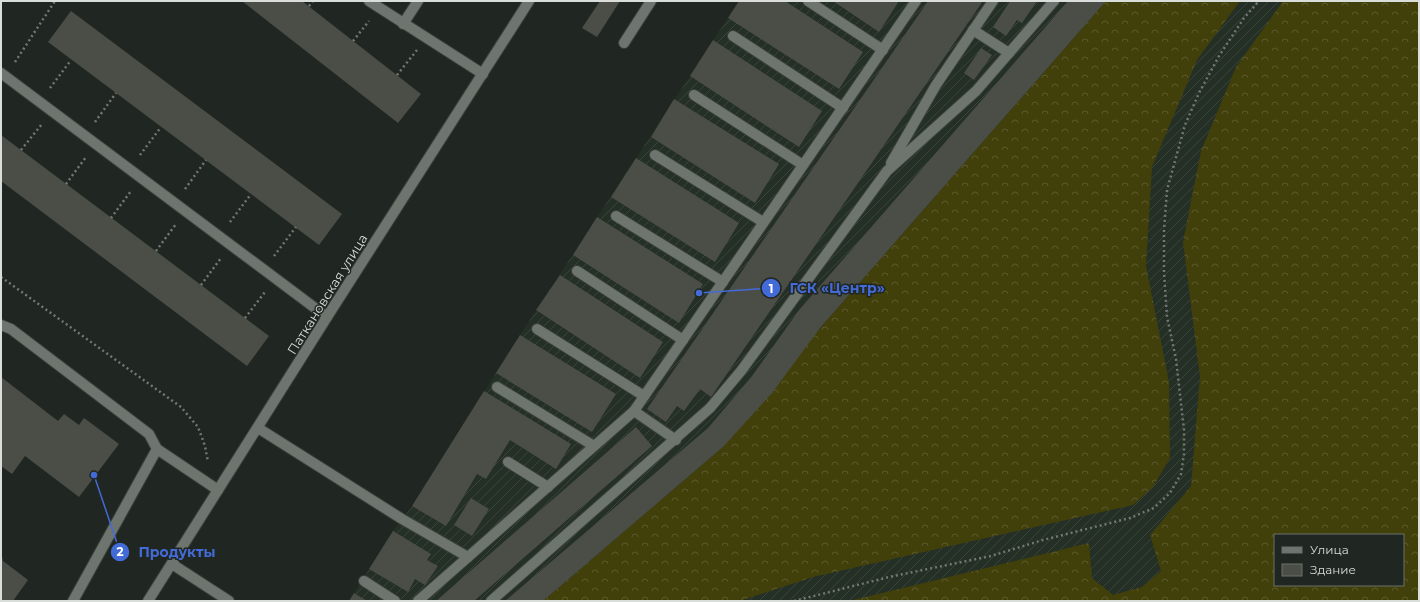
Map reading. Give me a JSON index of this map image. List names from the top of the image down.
{
  "streets": {
    "street": ["Паткановская улица"]
  },
  "places": ["ГСК «Центр»", "Продукты"],
  "legend": ["Улица", "Здание"]
}
